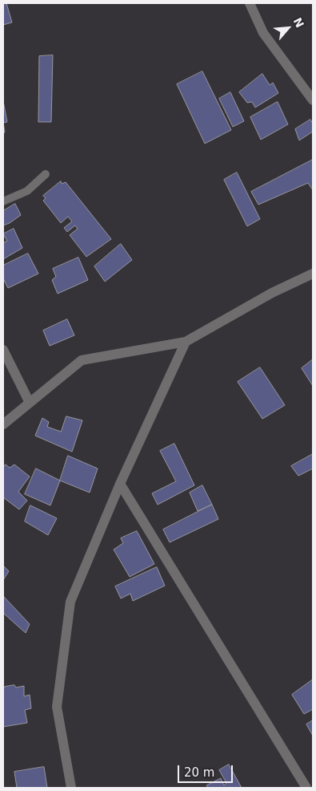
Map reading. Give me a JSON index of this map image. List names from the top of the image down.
{
  "scale_bar": "20 m",
  "north": "top right"
}
